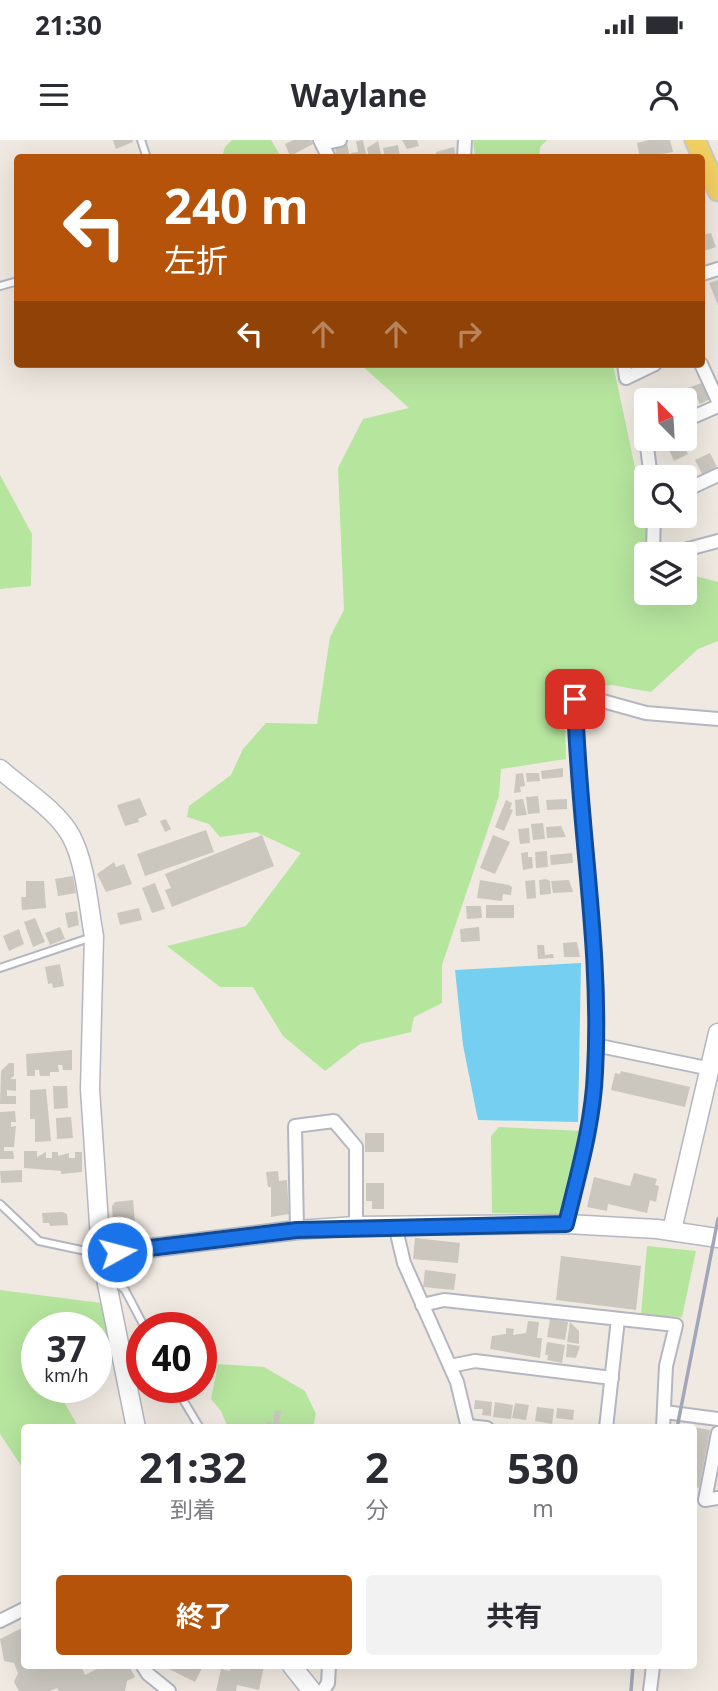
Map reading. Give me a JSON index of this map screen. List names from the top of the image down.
{
  "north": "top left",
  "page": {
    "status": "21:30",
    "header": "Waylane",
    "turn": ["240 m", "左折"],
    "speed": "37 km/h",
    "limit": "40",
    "eta": [
      "21:32",
      "到着",
      "2",
      "分",
      "530",
      "m"
    ],
    "buttons": ["終了", "共有"]
  }
}
